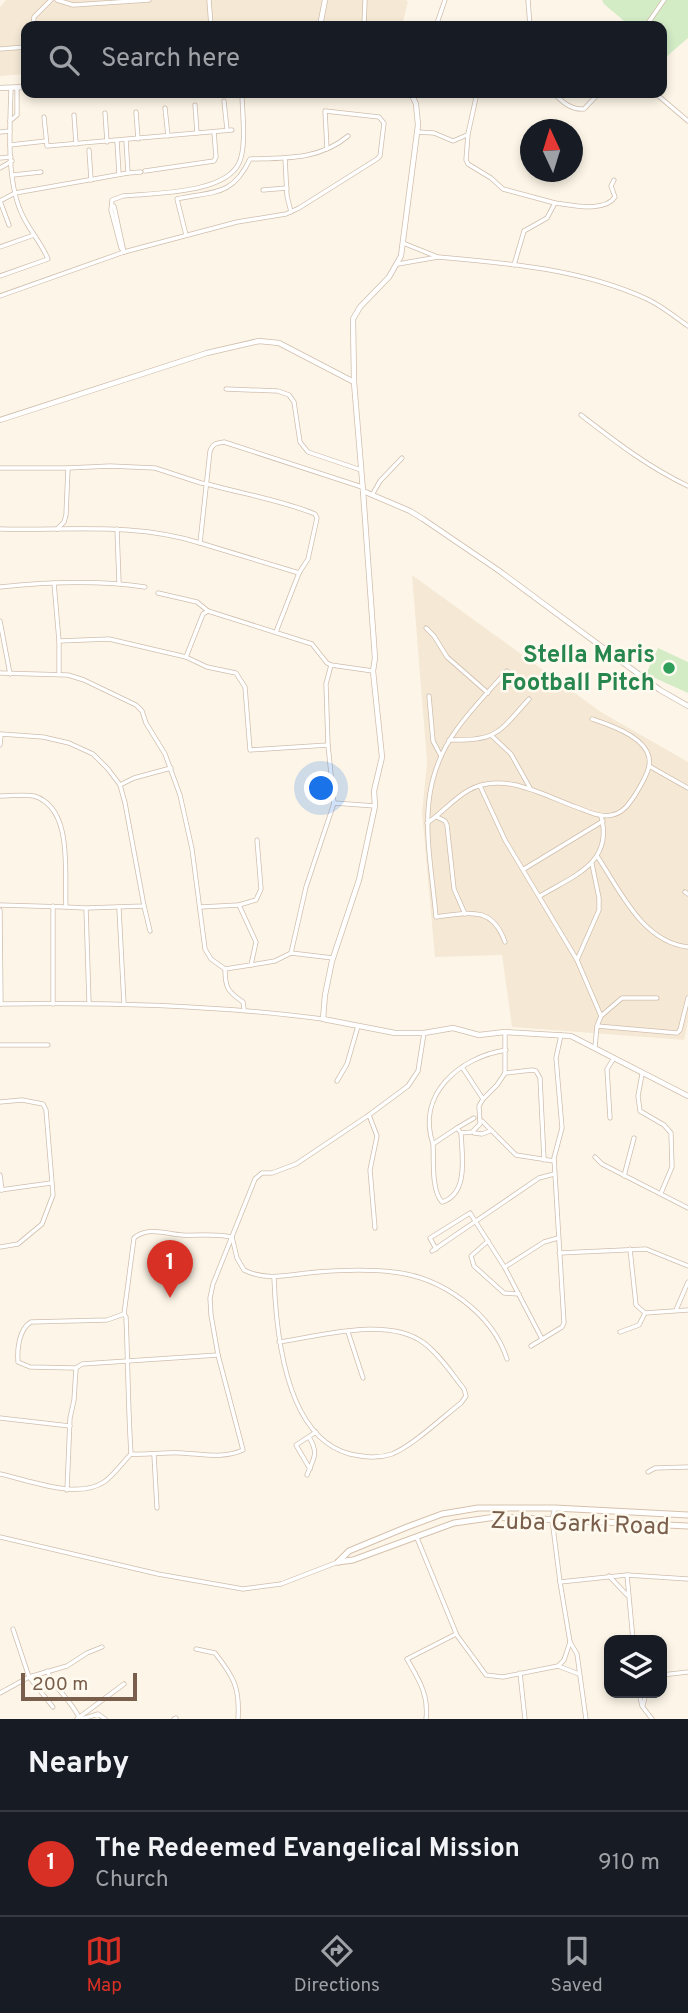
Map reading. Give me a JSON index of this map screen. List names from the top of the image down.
{
  "streets": {
    "main road": ["Zuba Garki Road"]
  },
  "places": ["Stella Maris Football Pitch"],
  "scale_bar": "200 m",
  "north": "top",
  "page": {
    "search": "Search here",
    "pins": "1",
    "scale": "200 m",
    "heading": "Nearby",
    "list": [
      {
        "mark": "1",
        "name": "The Redeemed Evangelical Mission",
        "note": "Church",
        "value": "910 m"
      }
    ],
    "nav": ["Map", "Directions", "Saved"]
  }
}
